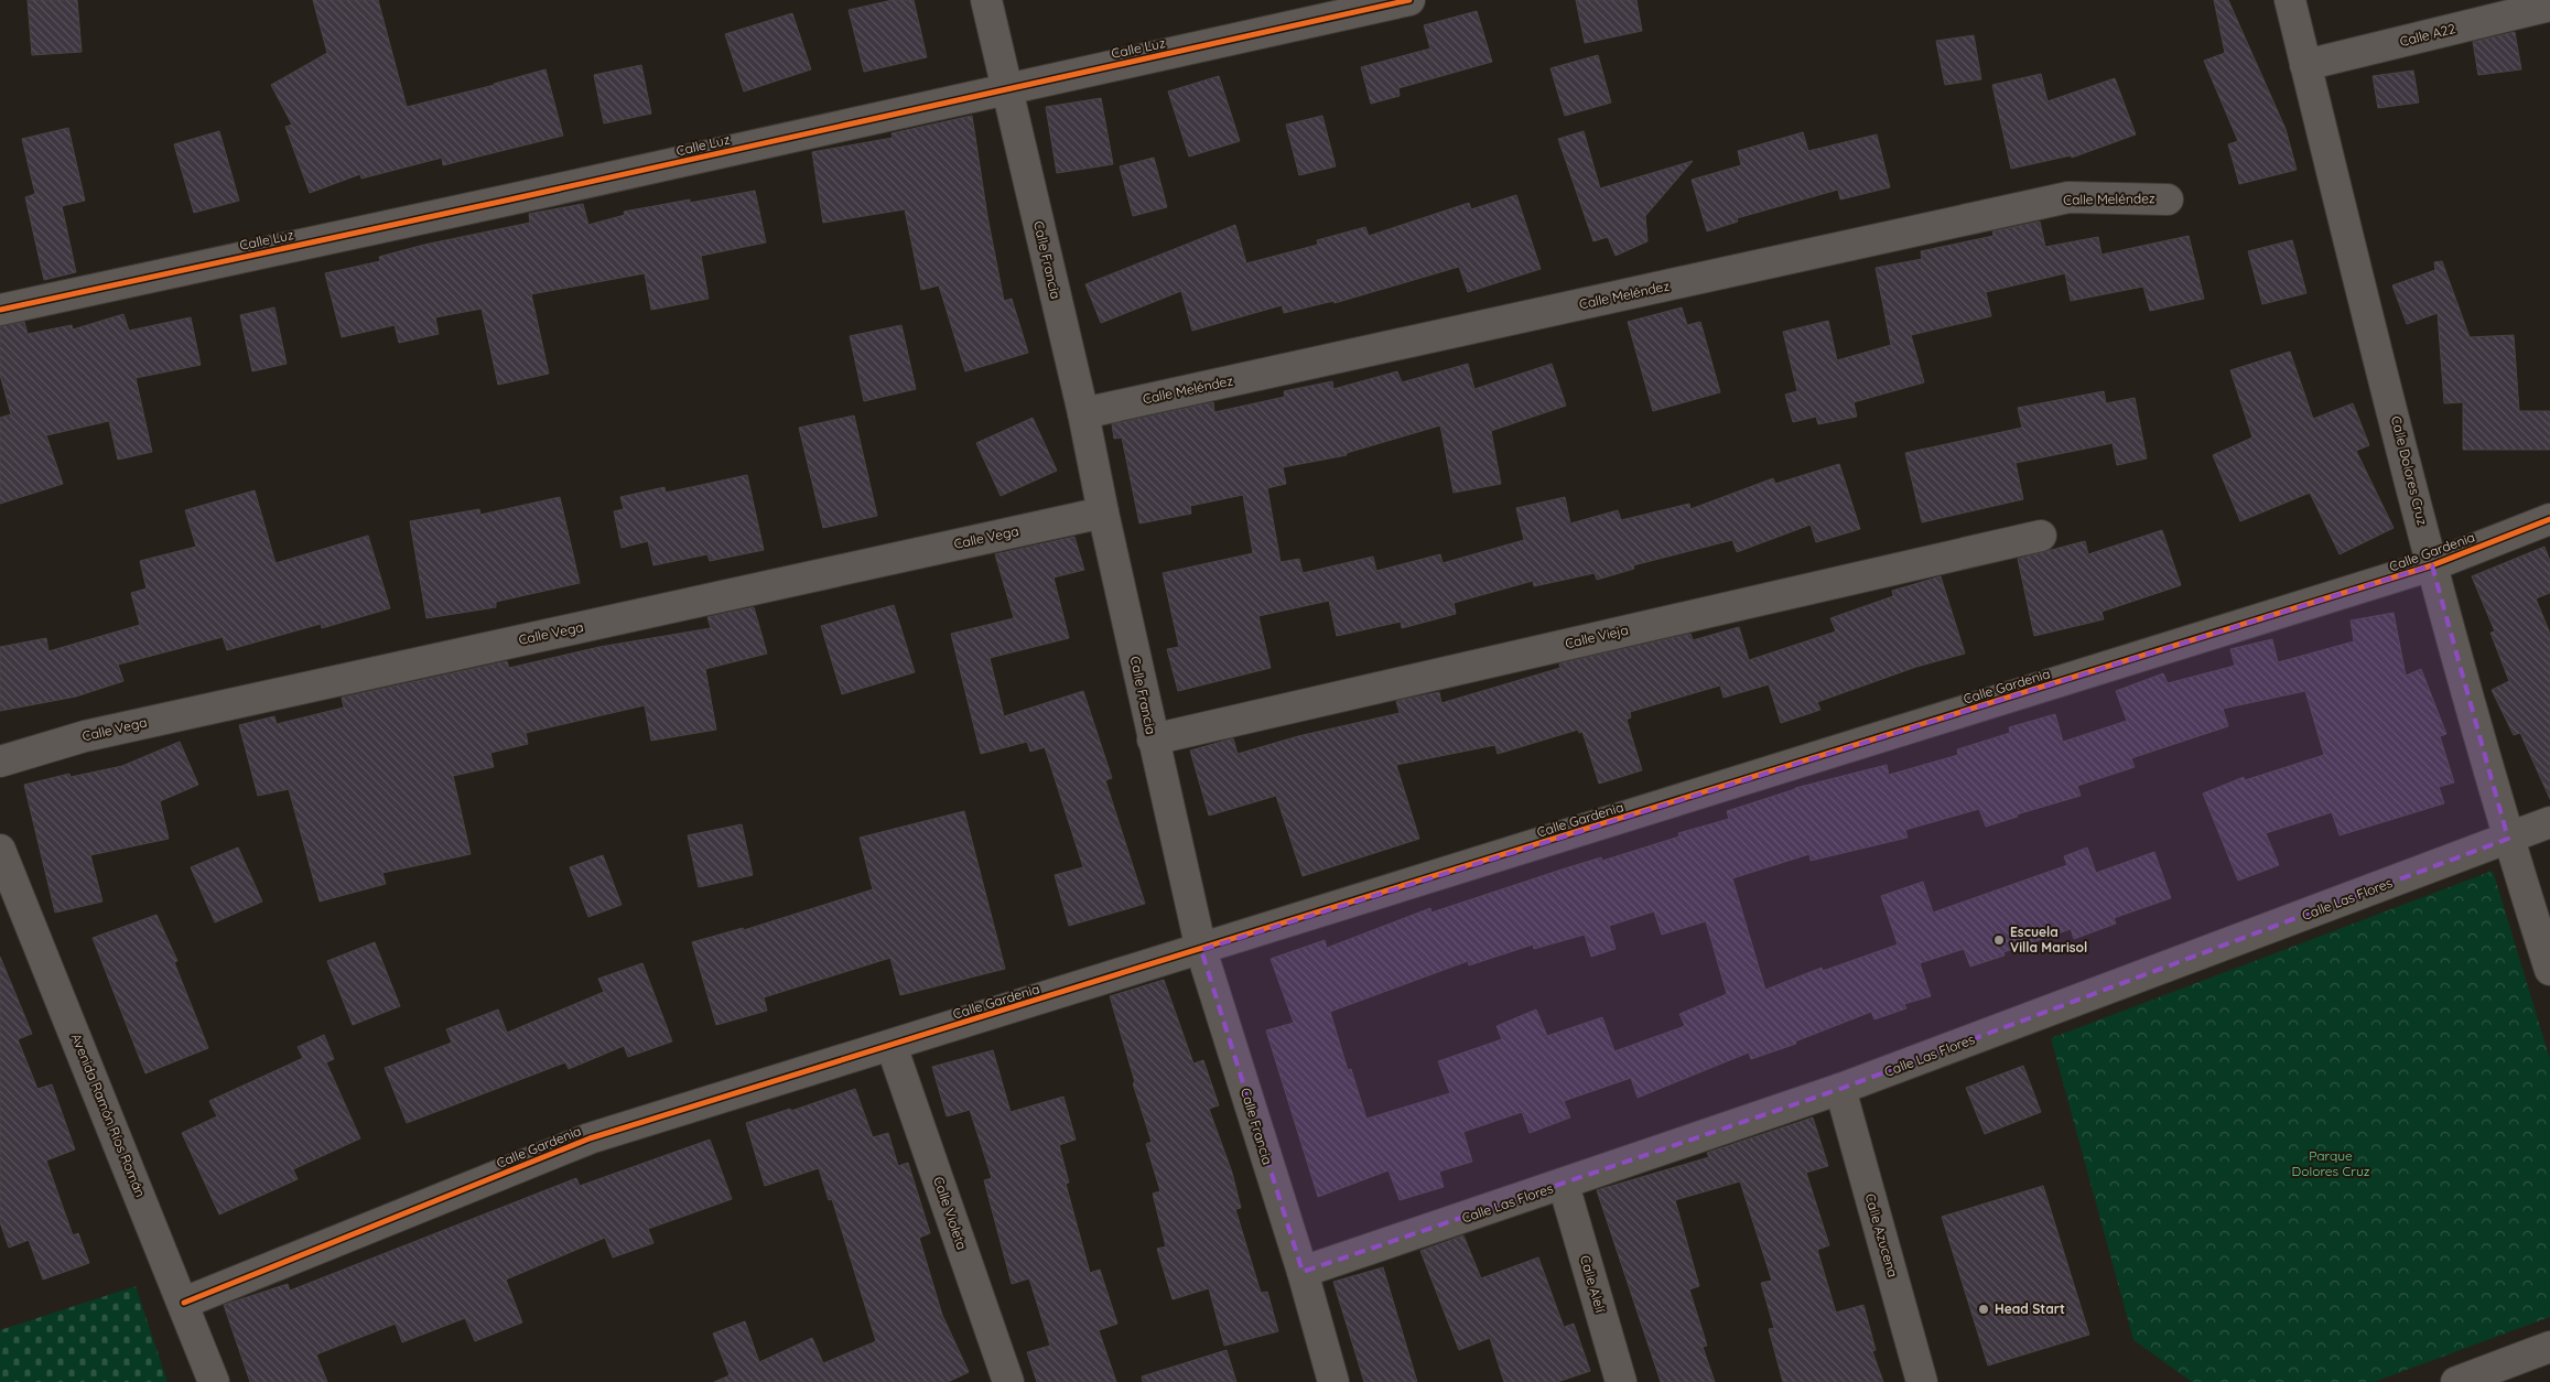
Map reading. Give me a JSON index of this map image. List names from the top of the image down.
{
  "streets": {
    "street": [
      "Calle A22",
      "Calle Luz",
      "Calle Meléndez",
      "Calle Francia",
      "Calle Dolores Cruz",
      "Calle Vega",
      "Calle Gardenia",
      "Calle Vieja",
      "Calle Las Flores",
      "Avenida Ramón Ríos Román",
      "Calle Violeta",
      "Calle Azucena",
      "Calle Alelí"
    ]
  },
  "crossings": [
    ["Calle A22", "Calle Dolores Cruz"],
    ["Calle Luz", "Calle Francia"],
    ["Calle Meléndez", "Calle Francia"],
    ["Calle Francia", "Calle Vega"],
    ["Calle Francia", "Calle Gardenia"],
    ["Calle Francia", "Calle Vieja"],
    ["Calle Francia", "Calle Las Flores"],
    ["Calle Dolores Cruz", "Calle Gardenia"],
    ["Calle Dolores Cruz", "Calle Las Flores"],
    ["Calle Gardenia", "Avenida Ramón Ríos Román"],
    ["Calle Gardenia", "Calle Violeta"],
    ["Calle Las Flores", "Calle Azucena"],
    ["Calle Las Flores", "Calle Alelí"]
  ],
  "parks": ["Parque Dolores Cruz"],
  "places": ["Escuela Villa Marisol", "Head Start"]
}
